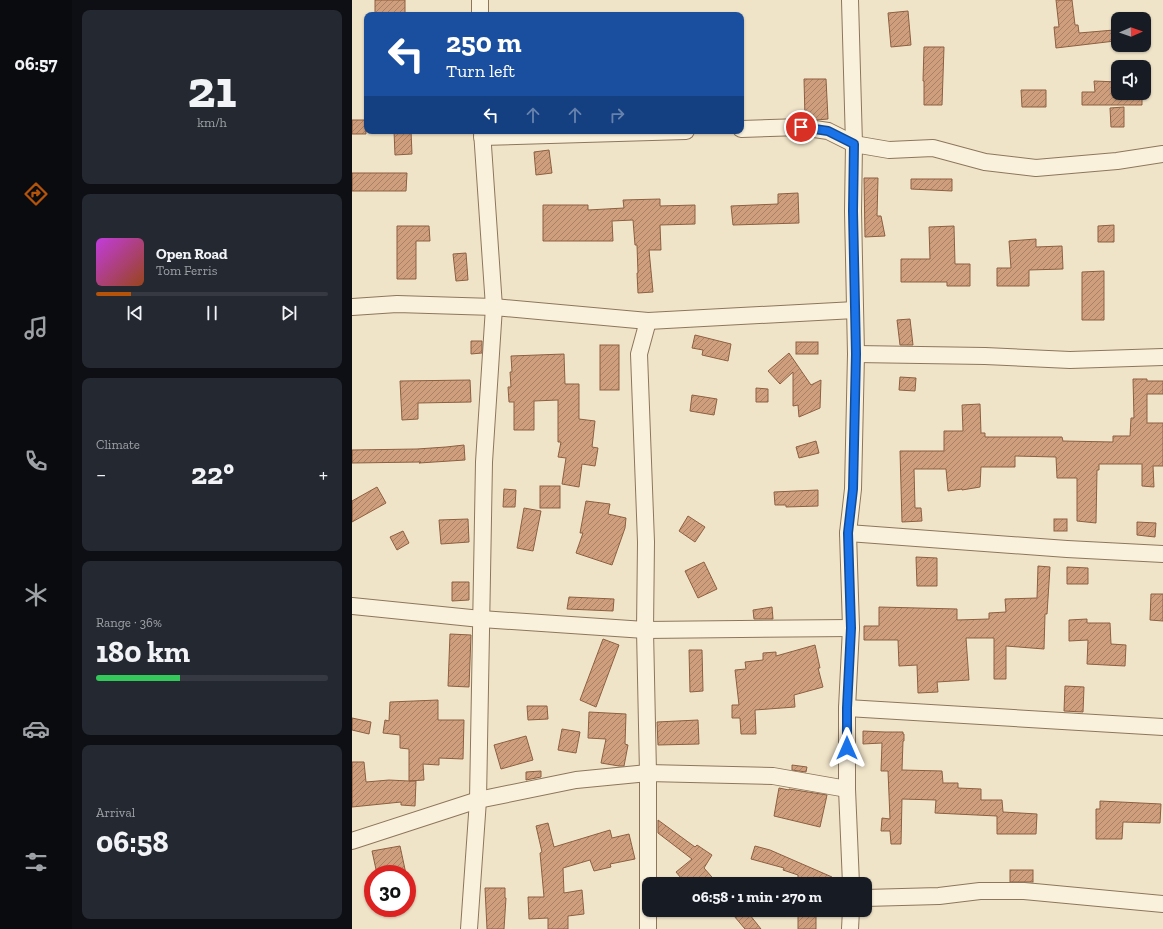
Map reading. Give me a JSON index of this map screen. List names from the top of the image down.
{
  "north": "right",
  "page": {
    "tabs": "06:57",
    "tile": [
      ["21", "km/h"],
      "Climate",
      ["Range · 36%", "180 km"],
      ["Arrival", "06:58"]
    ],
    "turn": ["250 m", "Turn left"],
    "song": ["Open Road", "Tom Ferris"],
    "heat": ["−", "22°", "+"],
    "limit": "30",
    "trip": "06:58 · 1 min · 270 m"
  }
}
